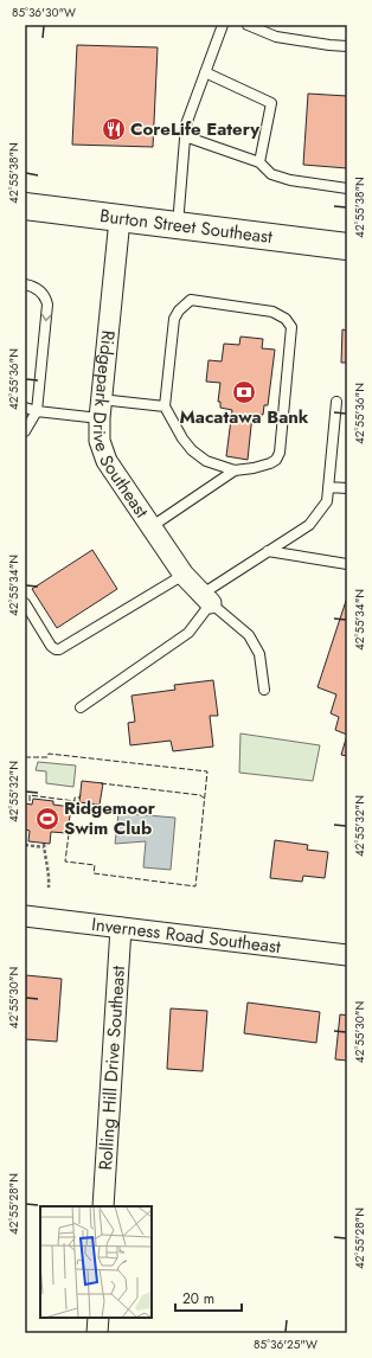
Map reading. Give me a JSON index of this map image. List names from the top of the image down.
{
  "streets": {
    "main road": ["Burton Street Southeast"],
    "street": ["Ridgepark Drive Southeast", "Inverness Road Southeast", "Rolling Hill Drive Southeast"]
  },
  "crossings": [
    ["Burton Street Southeast", "Ridgepark Drive Southeast"],
    ["Inverness Road Southeast", "Rolling Hill Drive Southeast"]
  ],
  "places": {
    "restaurant": ["CoreLife Eatery"],
    "bank": ["Macatawa Bank"],
    "sports": ["Ridgemoor Swim Club"]
  },
  "scale_bar": "20 m",
  "coordinates": [
    "85°36'30\"W",
    "42°55'38\"N",
    "42°55'36\"N",
    "42°55'34\"N",
    "42°55'32\"N",
    "42°55'30\"N",
    "42°55'28\"N",
    "85°36'25\"W"
  ]
}
